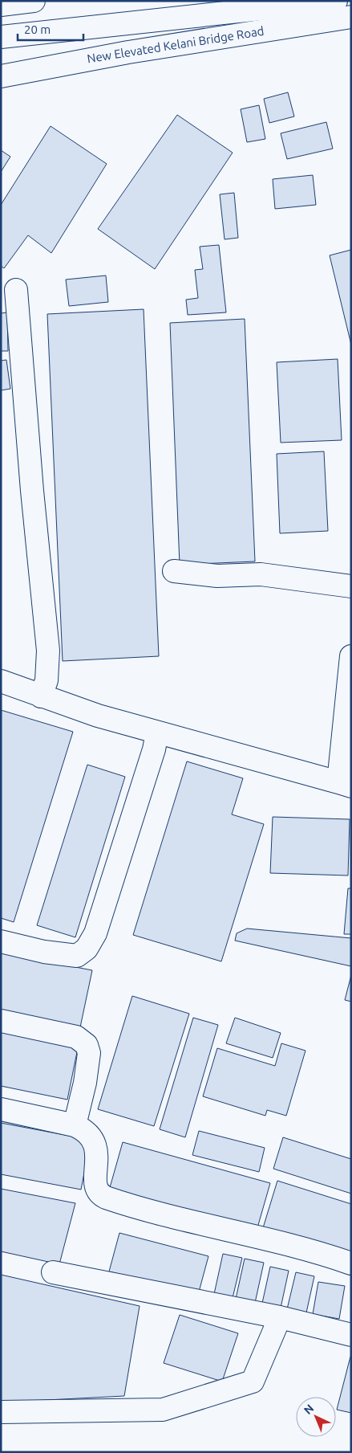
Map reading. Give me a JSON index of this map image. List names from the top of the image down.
{
  "streets": {
    "main road": ["New Elevated Kelani Bridge Road"]
  },
  "scale_bar": "20 m",
  "north": "top left"
}
